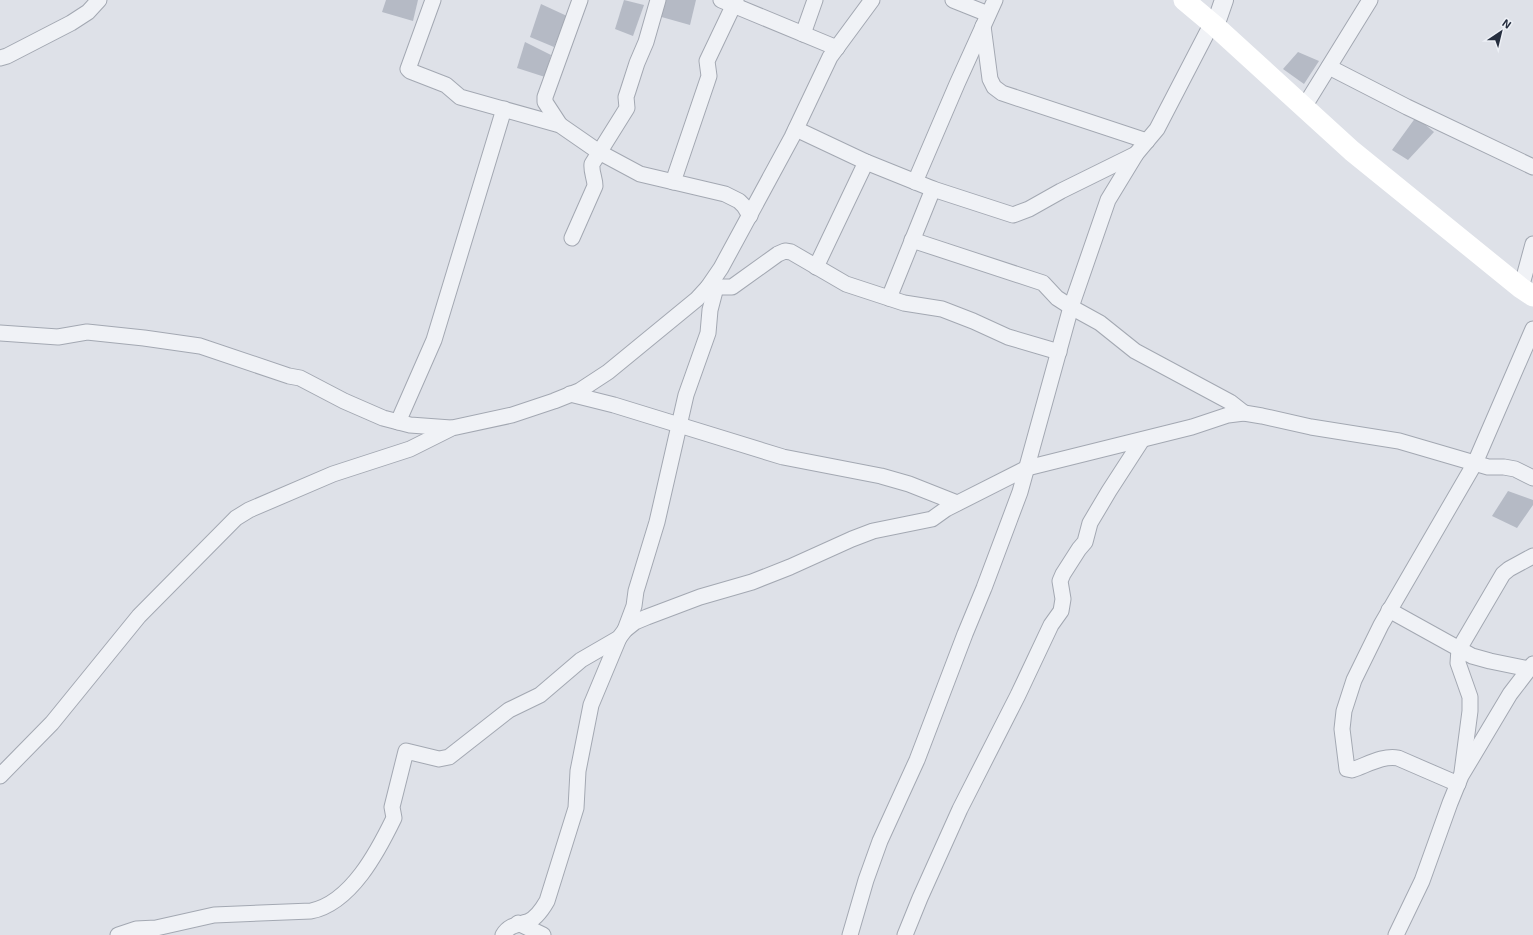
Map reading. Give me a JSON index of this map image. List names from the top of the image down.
{
  "north": "top right"
}
